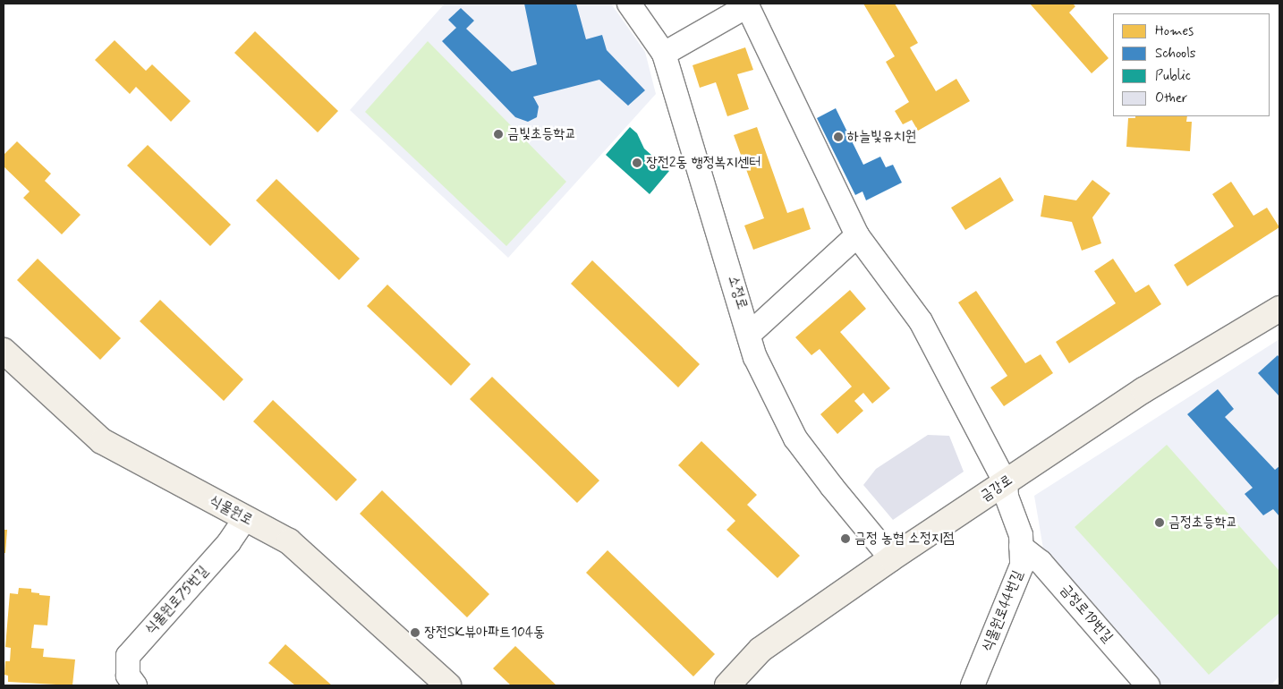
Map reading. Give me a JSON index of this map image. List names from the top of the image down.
{
  "streets": {
    "main road": ["금강로", "식물원로"],
    "street": [
      "소정로",
      "식물원로75번길",
      "식물원로44번길",
      "금정로19번길"
    ]
  },
  "crossings": [
    ["소정로", "금강로"],
    ["금강로", "식물원로44번길"],
    ["식물원로", "식물원로75번길"],
    ["식물원로44번길", "금정로19번길"]
  ],
  "places": [
    "금빛초등학교",
    "하늘빛유치원",
    "장전2동 행정복지센터",
    "금정초등학교",
    "금정 농협 소정지점",
    "장전SK뷰아파트104동"
  ],
  "legend": [
    "Homes",
    "Schools",
    "Public",
    "Other"
  ]
}
